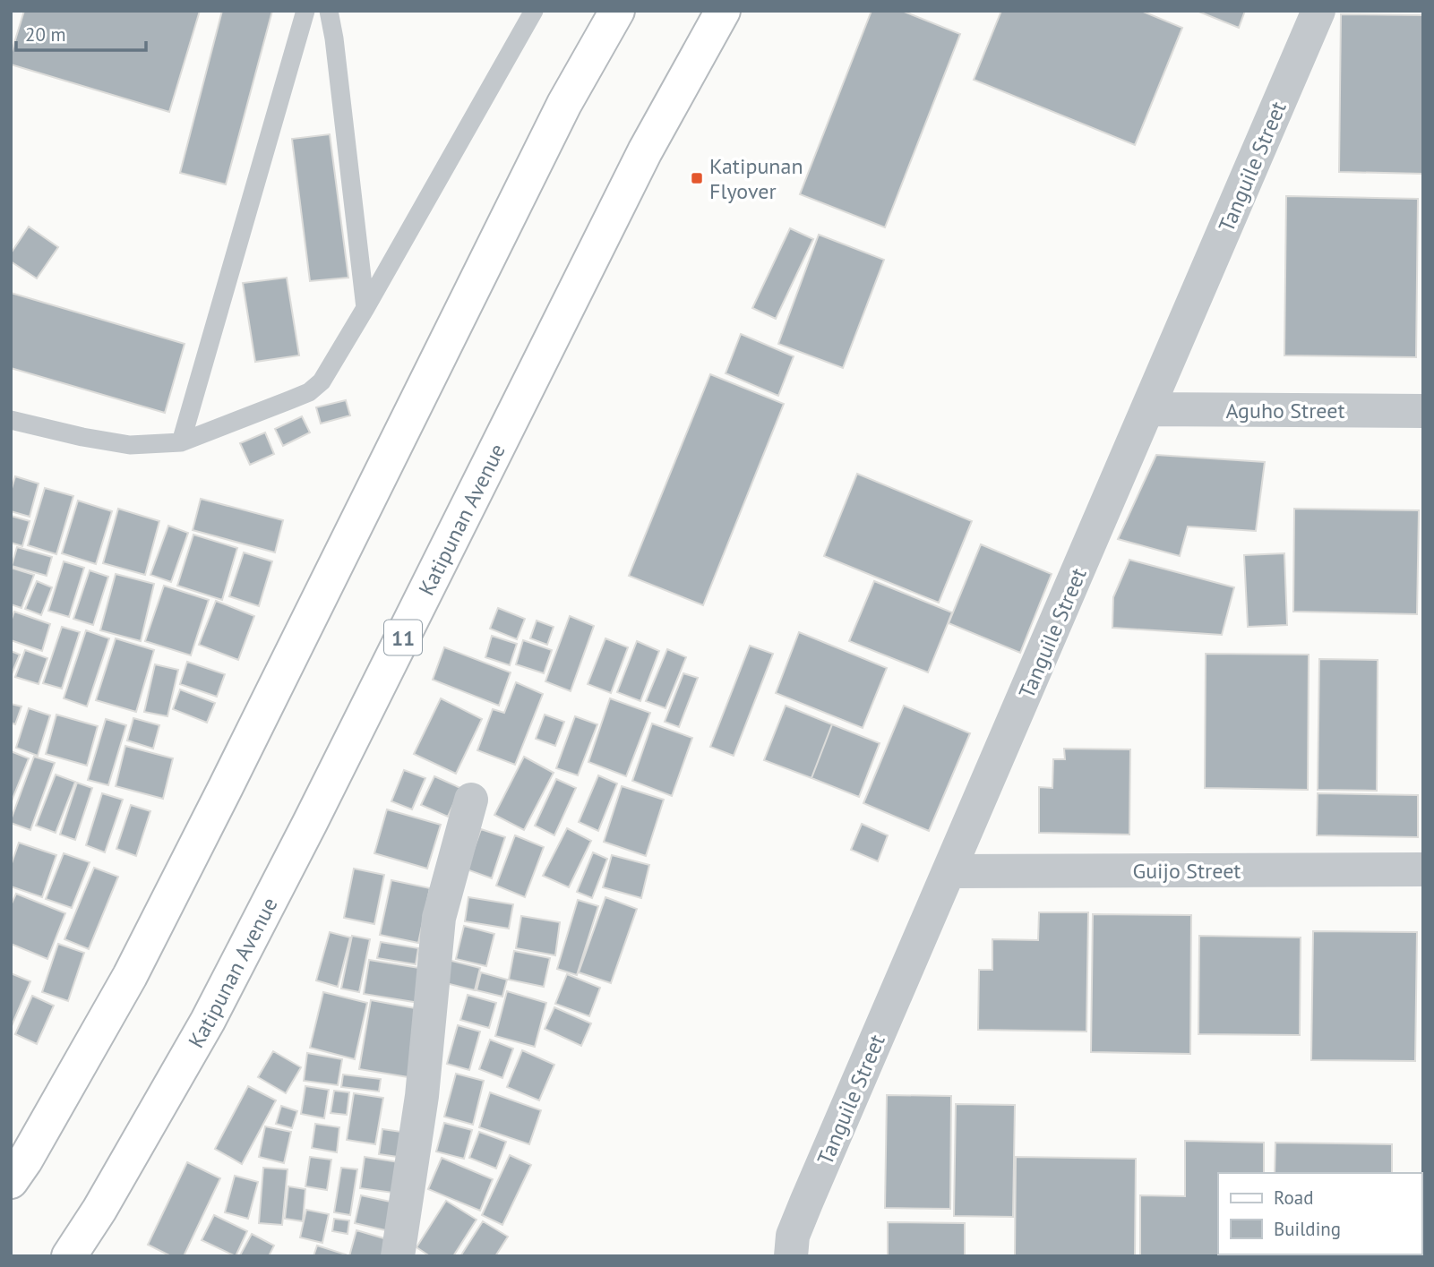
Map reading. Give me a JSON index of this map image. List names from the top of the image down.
{
  "streets": {
    "main road": ["Katipunan Avenue", "11"],
    "street": ["Tanguile Street", "Aguho Street", "Guijo Street"]
  },
  "crossings": [
    ["Tanguile Street", "Aguho Street"],
    ["Tanguile Street", "Guijo Street"]
  ],
  "places": {
    "transit": ["Katipunan Flyover"]
  },
  "legend": ["Road", "Building"],
  "scale_bar": "20 m"
}
